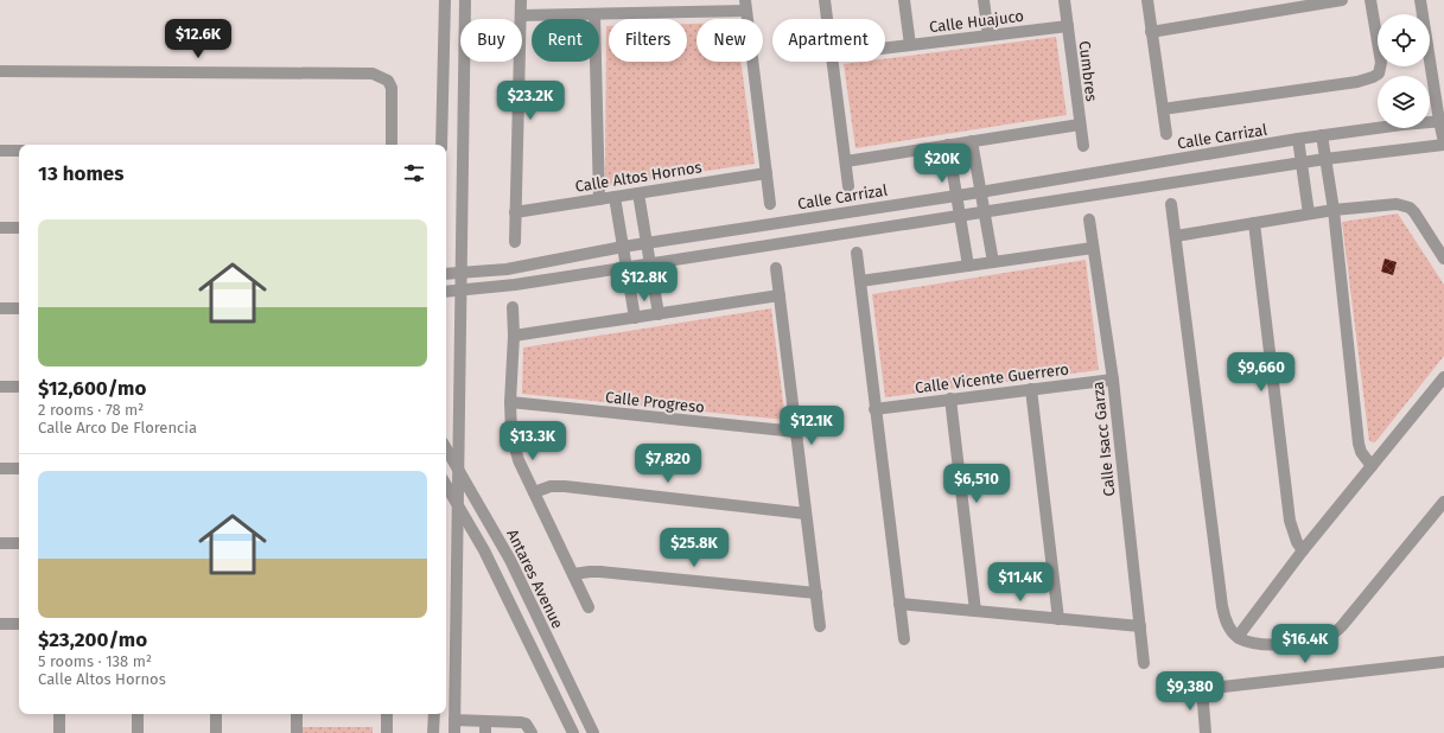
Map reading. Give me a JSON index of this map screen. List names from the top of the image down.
{
  "streets": {
    "street": [
      "Calle Huajuco",
      "Cumbres",
      "Calle Carrizal",
      "Calle Altos Hornos",
      "Calle Vicente Guerrero",
      "Calle Progreso",
      "Calle Isacc Garza",
      "Antares Avenue"
    ]
  },
  "crossings": [
    ["Calle Huajuco", "Cumbres"],
    ["Calle Vicente Guerrero", "Calle Isacc Garza"]
  ],
  "page": {
    "price": [
      "$12.6K",
      "$23.2K",
      "$20K",
      "$12.8K",
      "$9,660",
      "$12.1K",
      "$13.3K",
      "$7,820",
      "$6,510",
      "$25.8K",
      "$11.4K",
      "$16.4K",
      "$9,380"
    ],
    "chip": [
      "Buy",
      "Rent",
      "Filters",
      "New",
      "Apartment"
    ],
    "heading": "13 homes",
    "list": [
      {
        "name": "$12,600/mo",
        "note": "2 rooms · 78 m² · Calle Arco De Florencia"
      },
      {
        "name": "$23,200/mo",
        "note": "5 rooms · 138 m² · Calle Altos Hornos"
      }
    ]
  }
}
